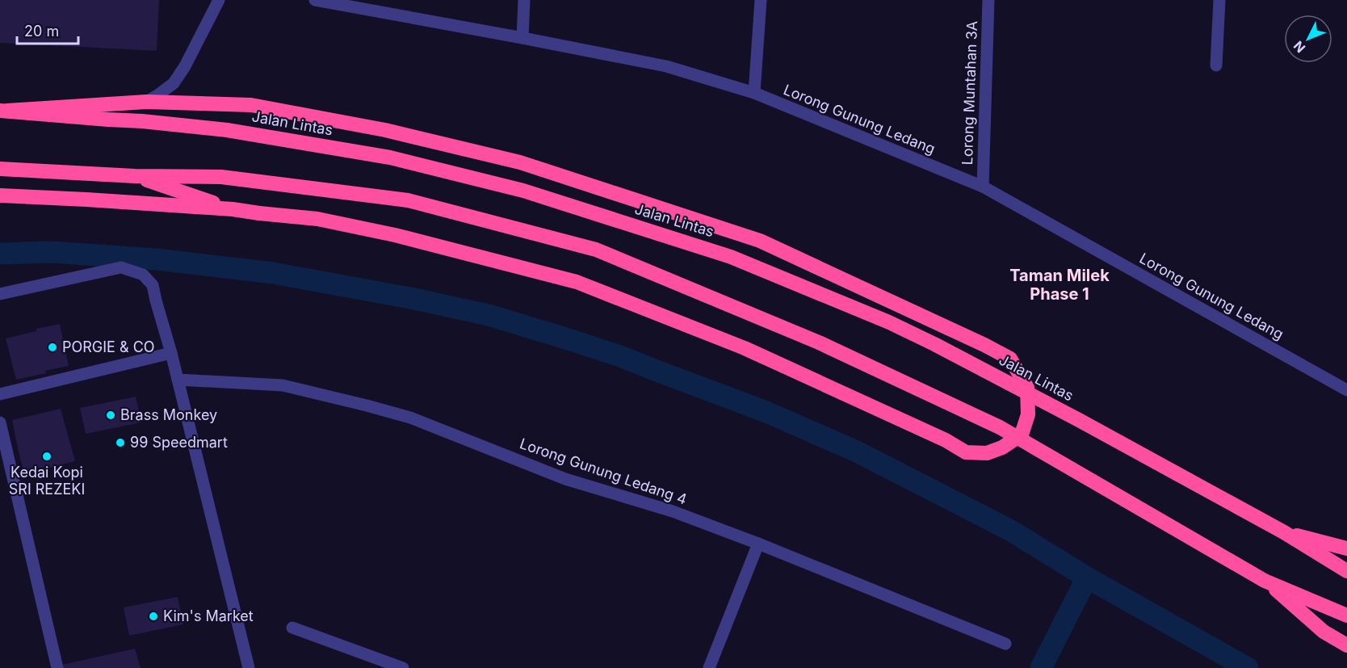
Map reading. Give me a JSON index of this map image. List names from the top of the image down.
{
  "streets": {
    "highway": ["Jalan Lintas"],
    "street": ["Lorong Muntahan 3A", "Lorong Gunung Ledang", "Lorong Gunung Ledang 4"]
  },
  "crossings": [
    ["Lorong Muntahan 3A", "Lorong Gunung Ledang"]
  ],
  "districts": ["Taman Milek Phase 1"],
  "places": [
    "PORGIE & CO",
    "Brass Monkey",
    "99 Speedmart",
    "Kedai Kopi SRI REZEKI",
    "Kim's Market"
  ],
  "scale_bar": "20 m",
  "north": "bottom left"
}
